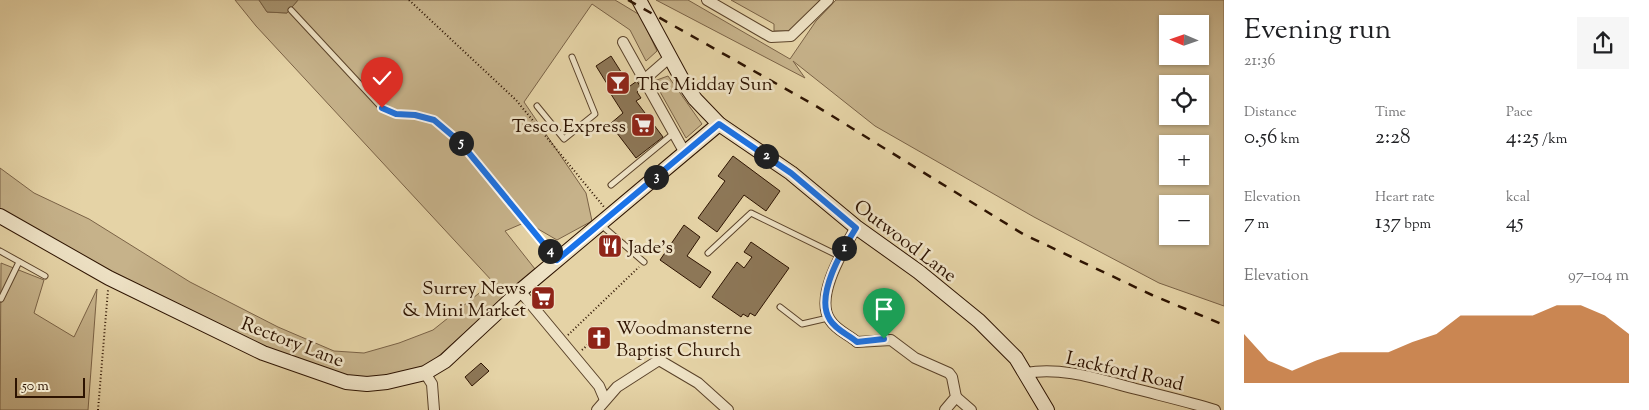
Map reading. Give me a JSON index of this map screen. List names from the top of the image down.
{
  "streets": {
    "main road": ["Outwood Lane", "Rectory Lane"],
    "street": ["Lackford Road"]
  },
  "crossings": [
    ["Outwood Lane", "Rectory Lane"],
    ["Outwood Lane", "Lackford Road"]
  ],
  "places": {
    "bar": ["The Midday Sun"],
    "supermarket": ["Tesco Express", "Surrey News & Mini Market"],
    "restaurant": ["Jade's"],
    "church": ["Woodmansterne Baptist Church"]
  },
  "scale_bar": "50 m",
  "north": "left",
  "page": {
    "heading": ["Evening run", "21:36"],
    "map_buttons": ["+", "−"],
    "stats": [
      ["Distance", "0.56 km"],
      ["Time", "2:28"],
      ["Pace", "4:25 /km"],
      ["Elevation", "7 m"],
      ["Heart rate", "137 bpm"],
      ["kcal", "45"]
    ],
    "pins": [
      "5",
      "2",
      "3",
      "1",
      "4"
    ],
    "chart": ["Elevation", "97–104 m"],
    "scale": "50 m"
  }
}
